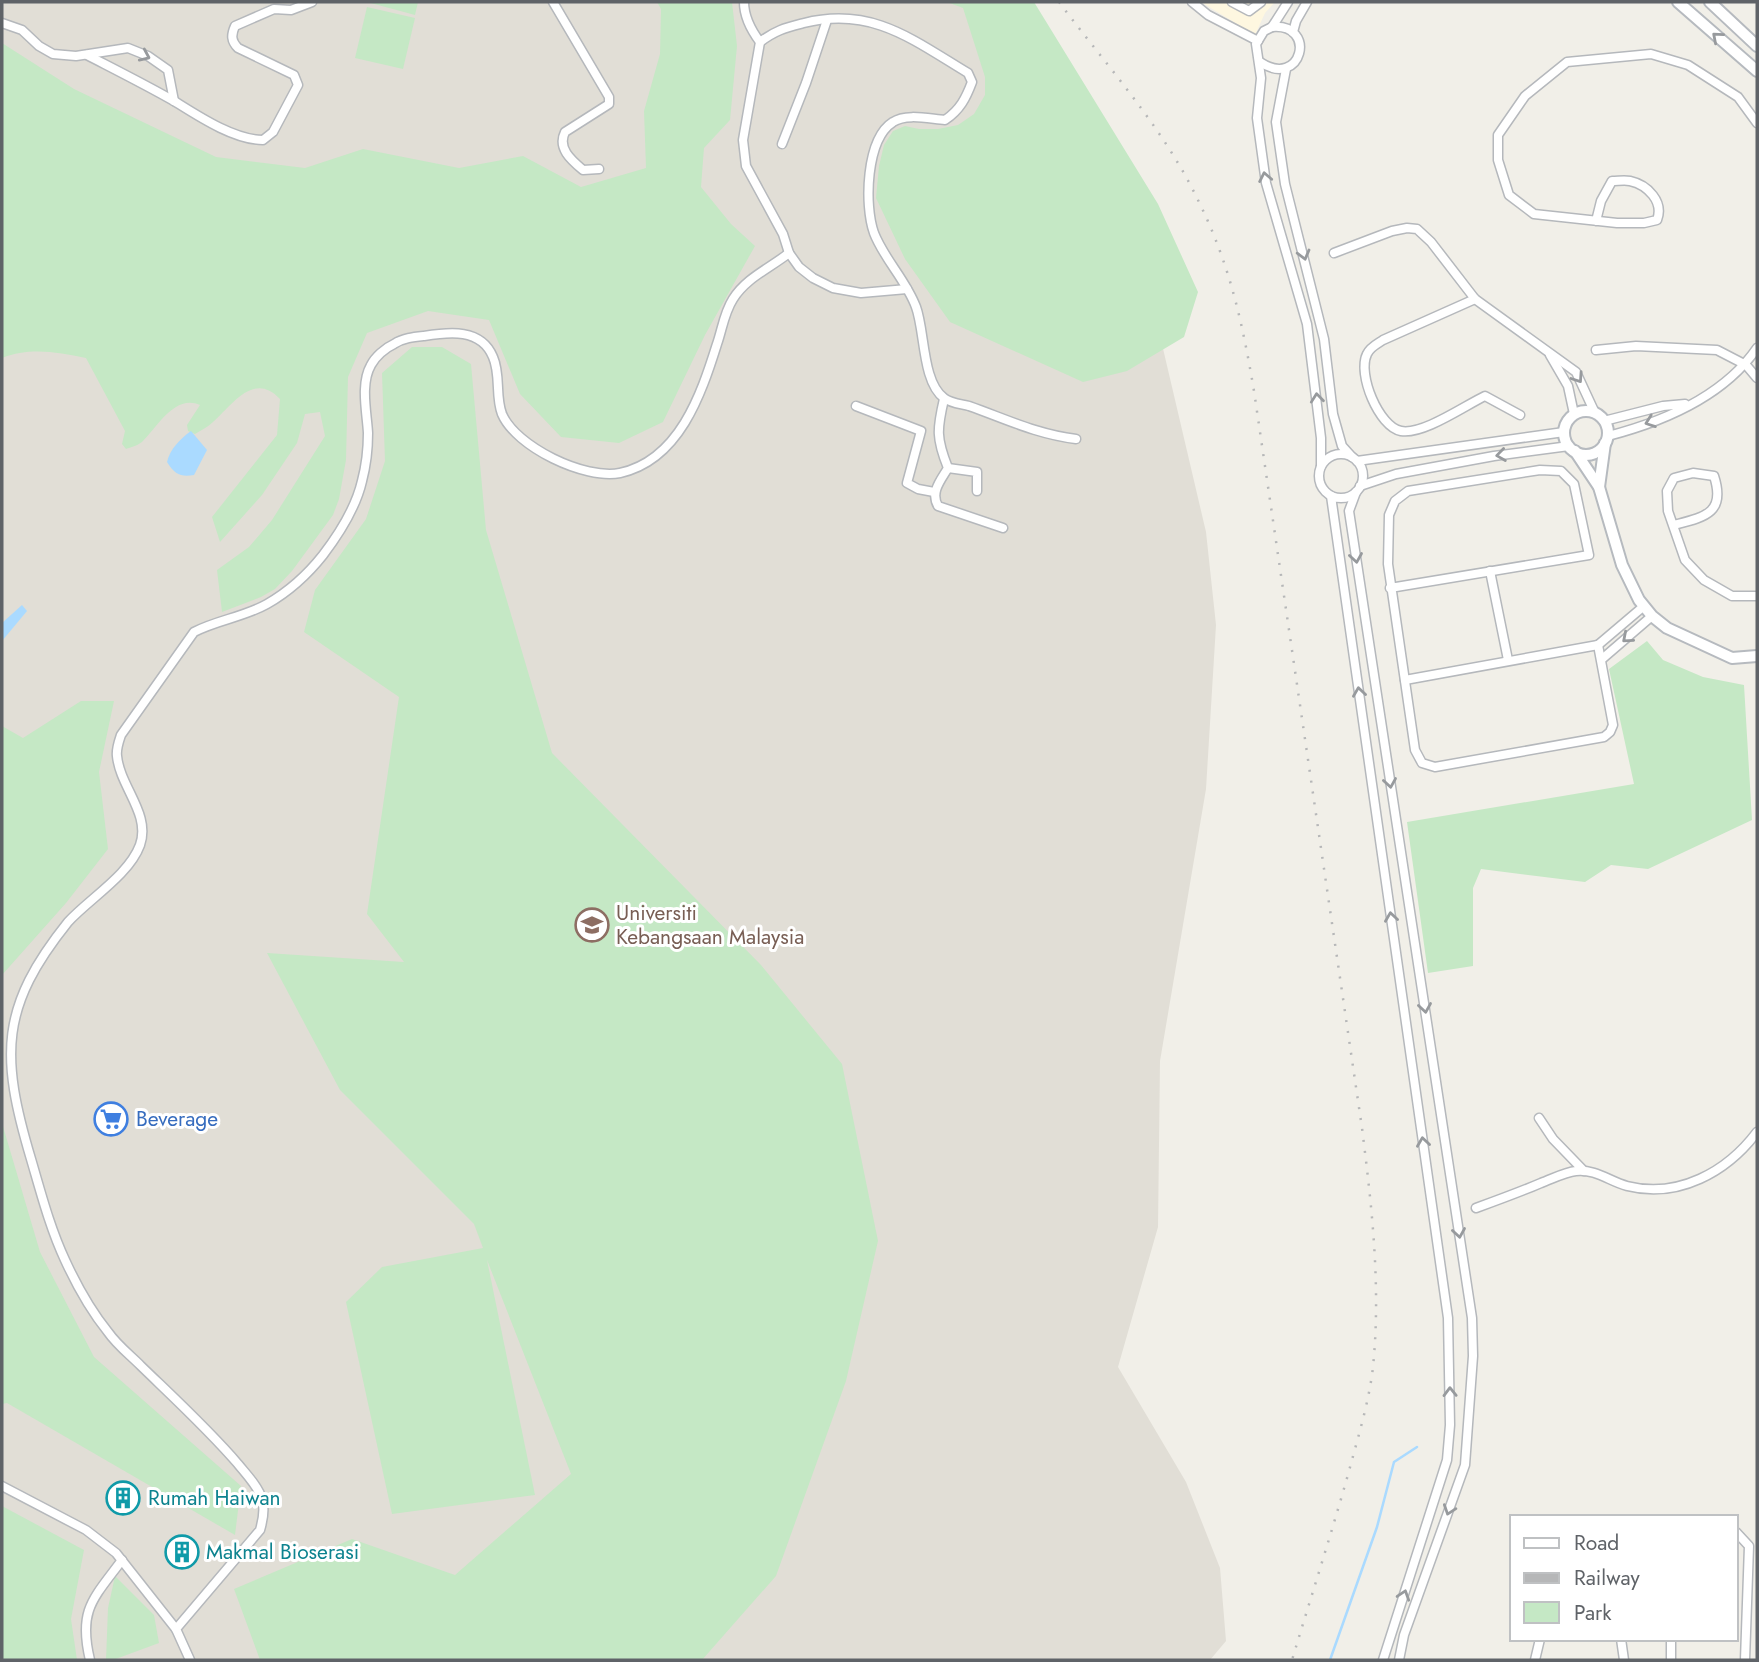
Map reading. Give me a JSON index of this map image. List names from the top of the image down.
{
  "places": {
    "school or university": ["Universiti Kebangsaan Malaysia"],
    "supermarket": ["Beverage"],
    "building": ["Rumah Haiwan", "Makmal Bioserasi"]
  },
  "legend": ["Road", "Railway", "Park"]
}
